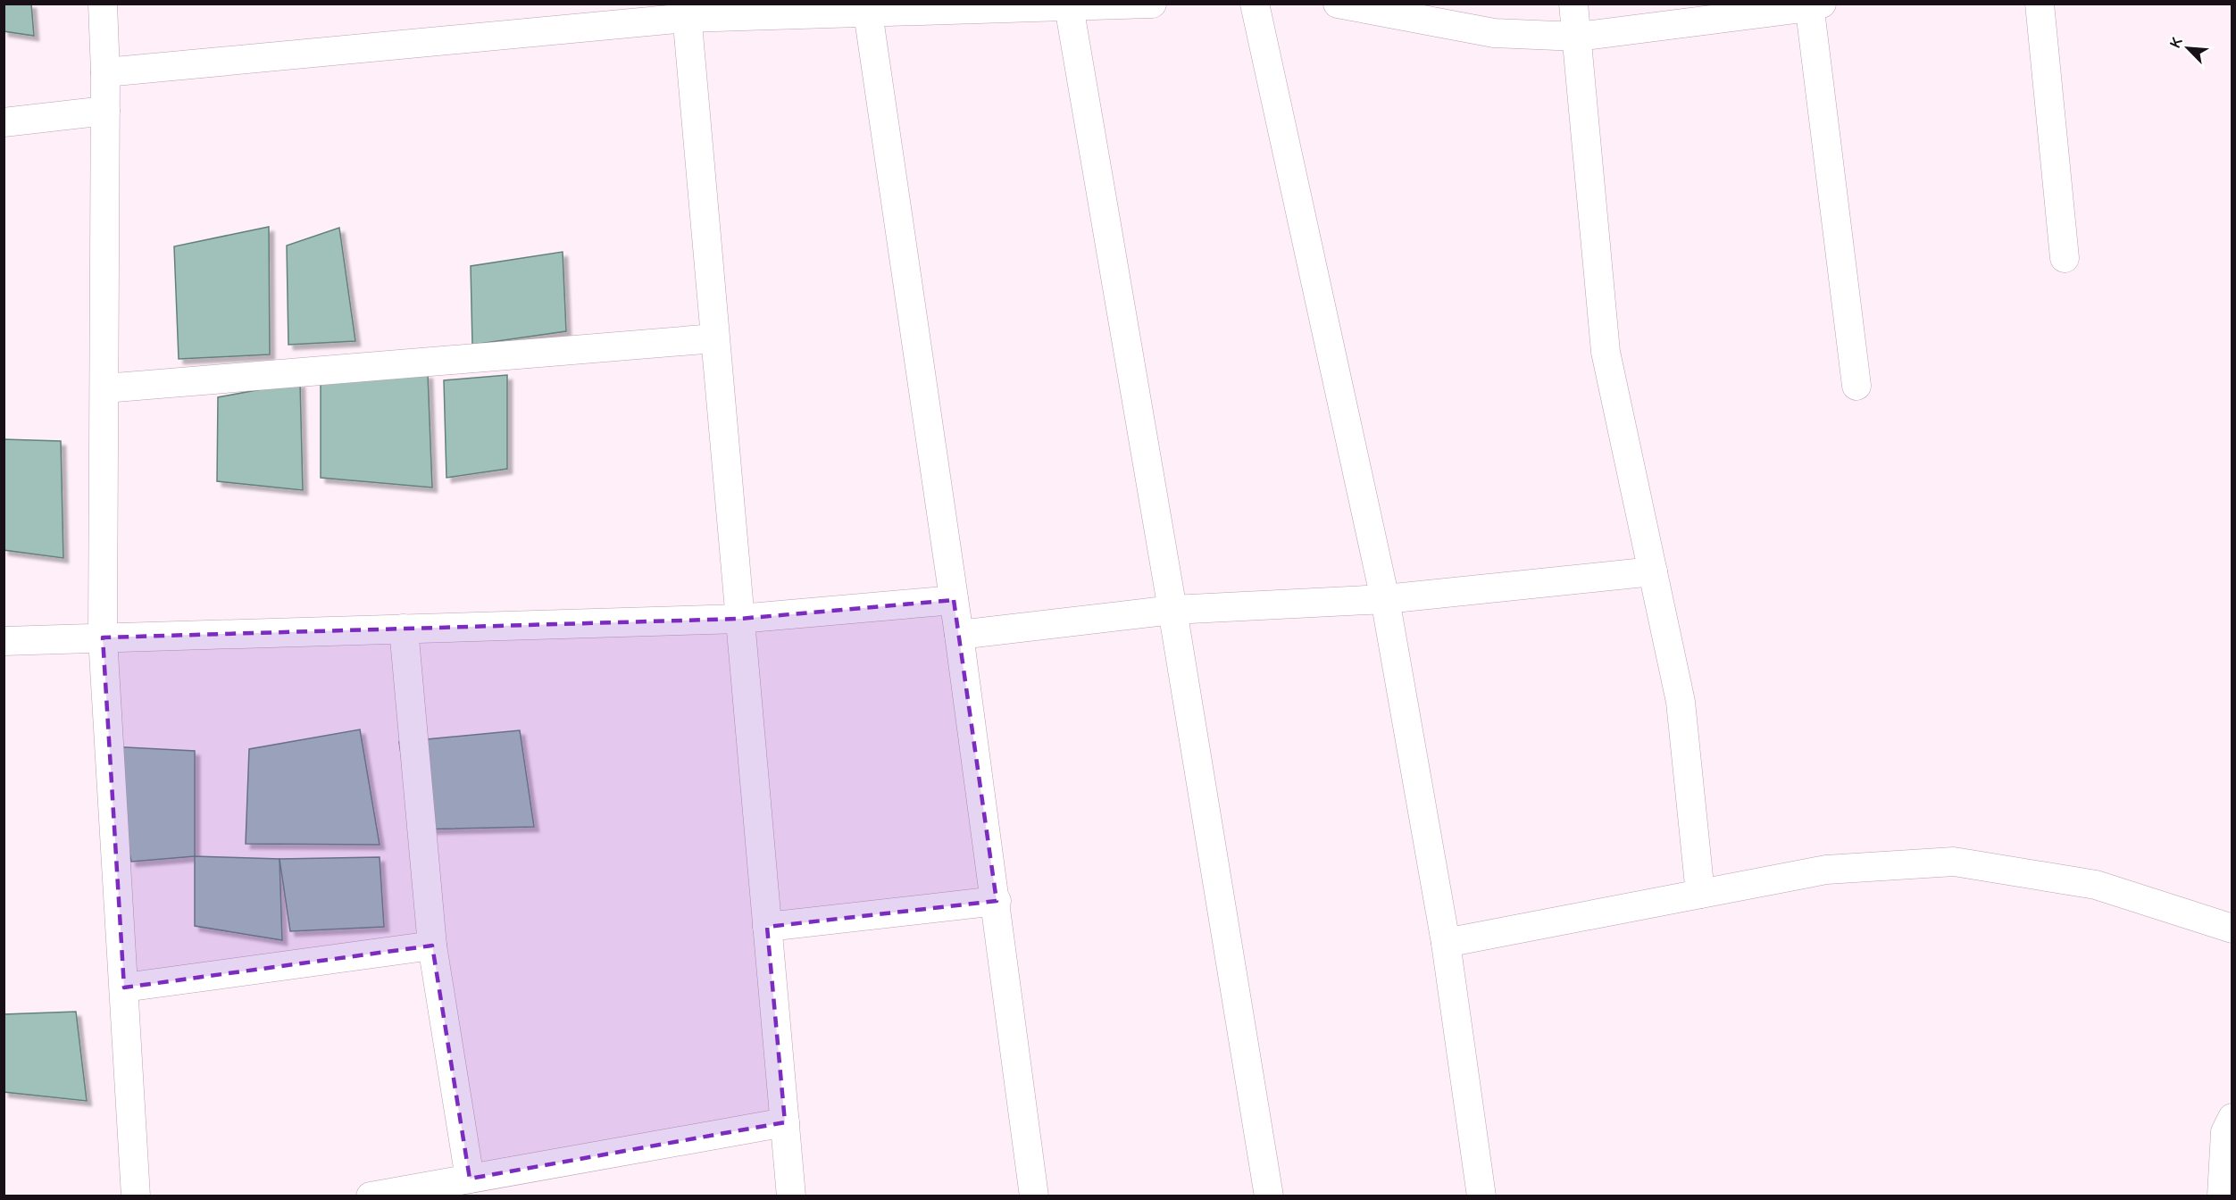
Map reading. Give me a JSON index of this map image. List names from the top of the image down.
{
  "north": "top left"
}
